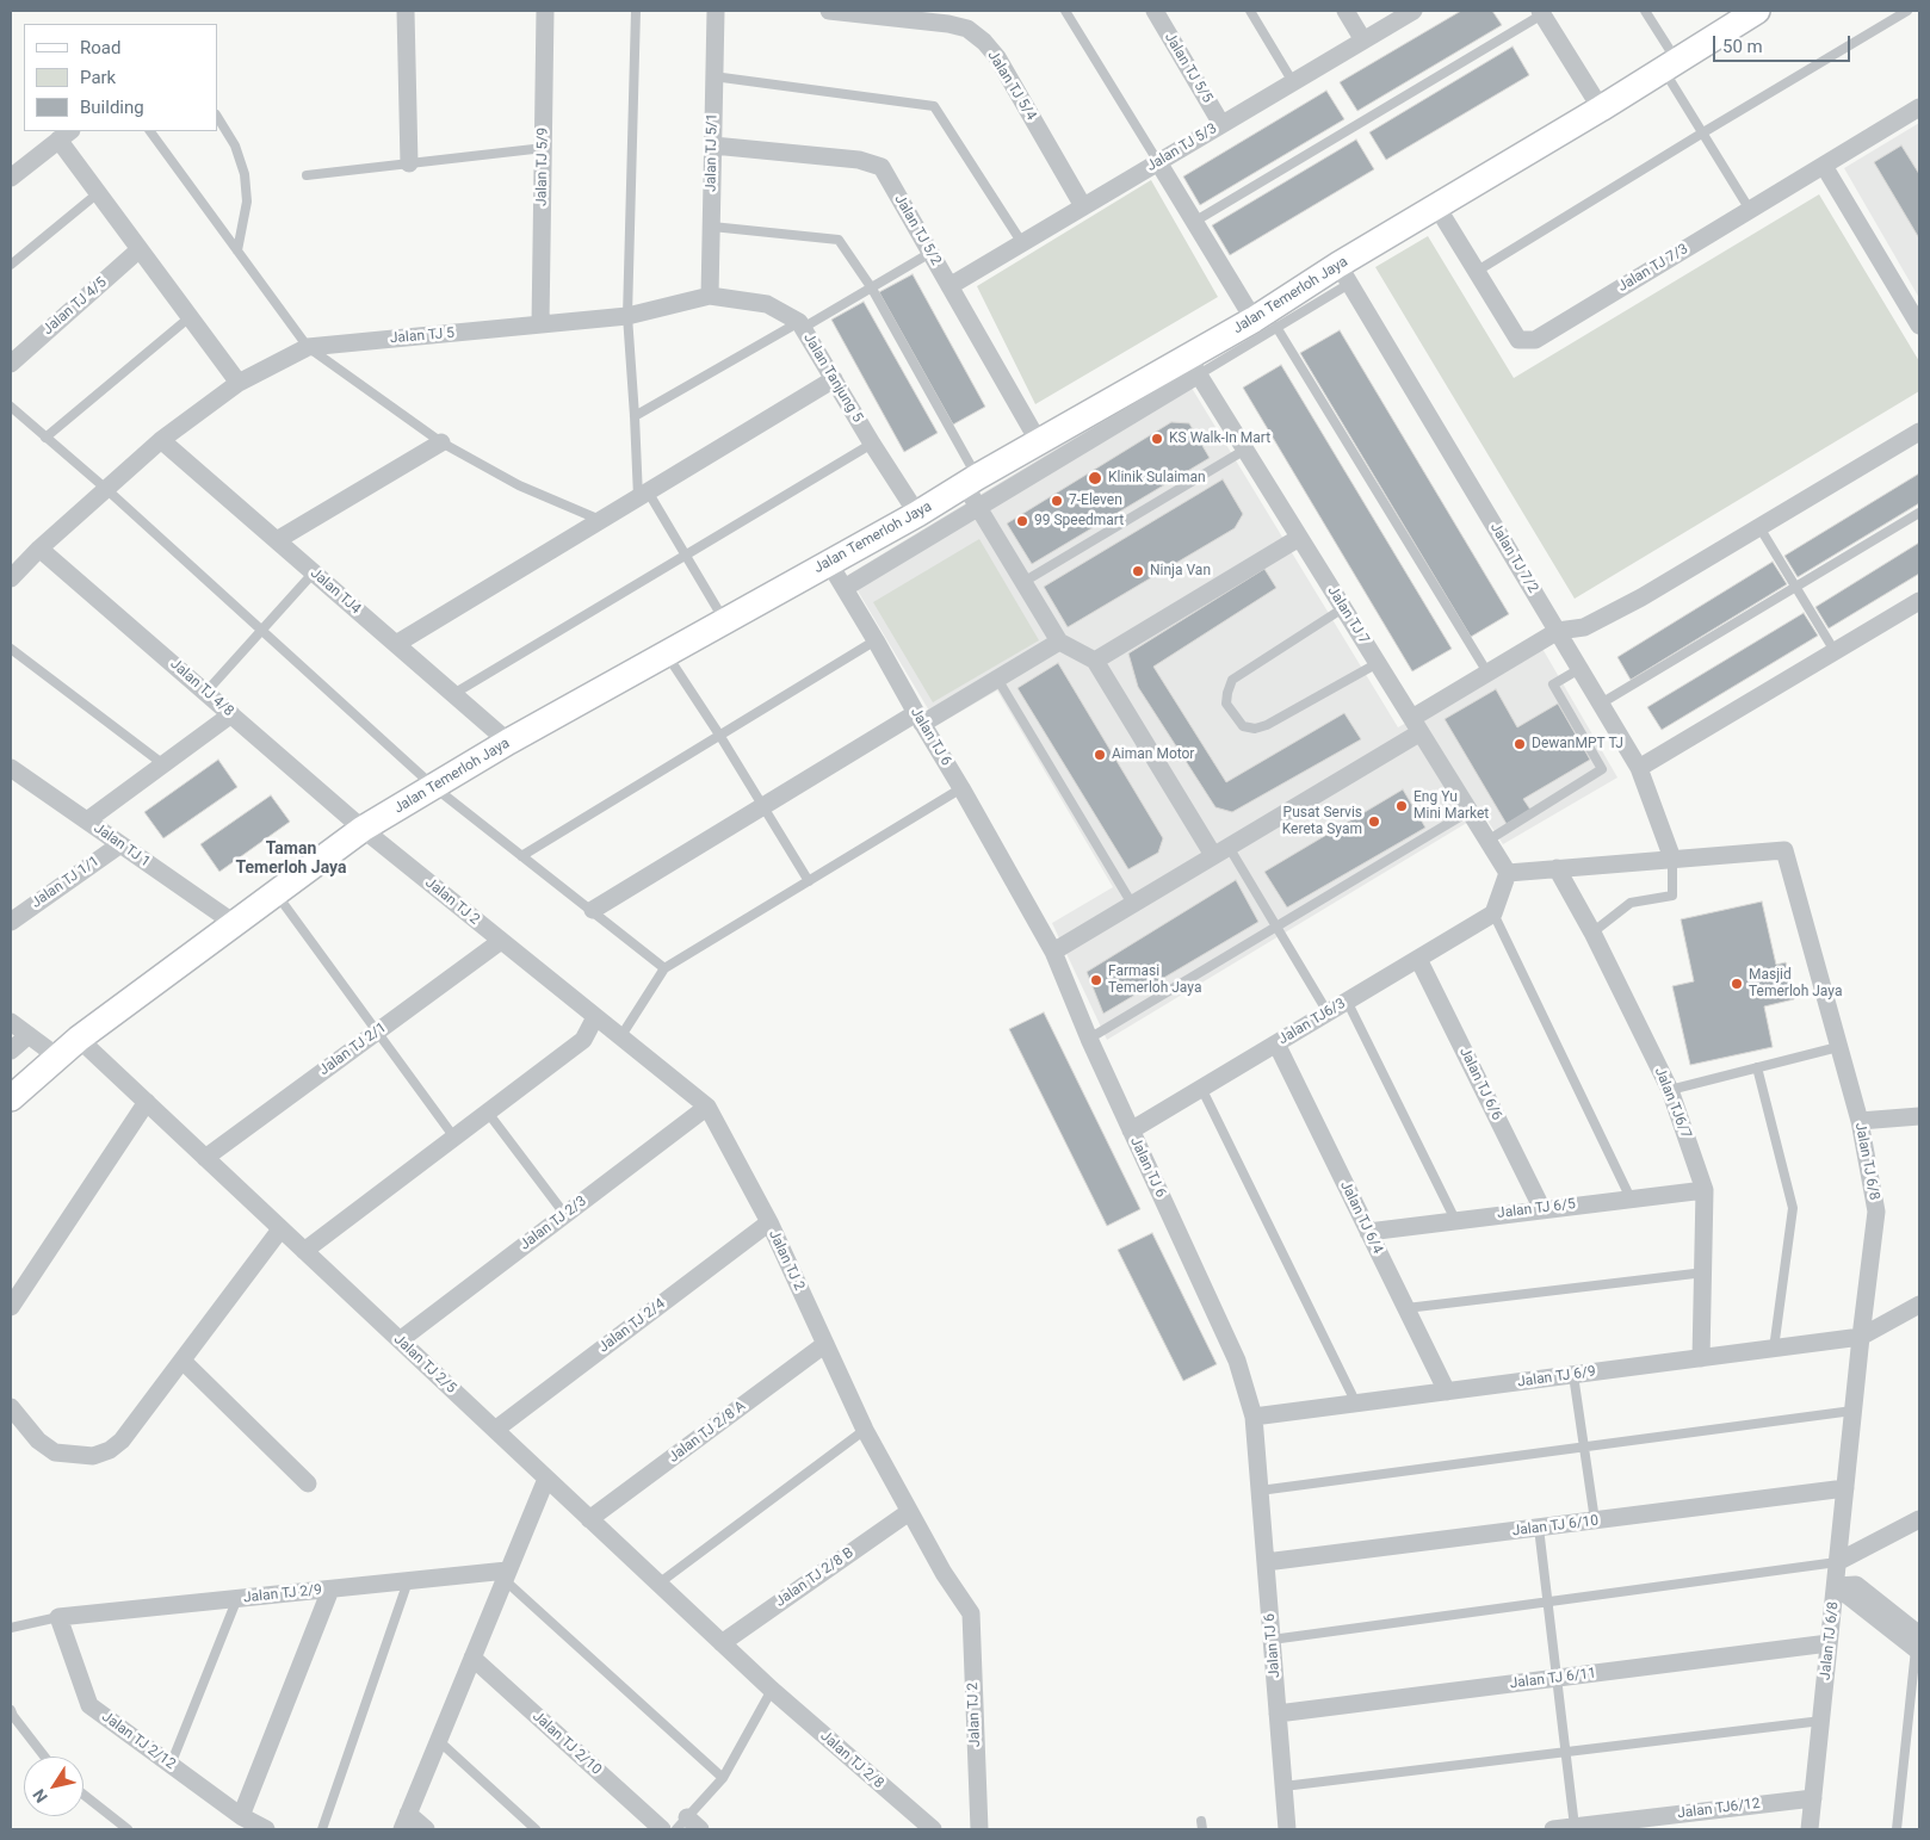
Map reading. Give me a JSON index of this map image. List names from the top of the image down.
{
  "streets": {
    "street": [
      "Jalan TJ 5/5",
      "Jalan TJ 5/4",
      "Jalan TJ 5/3",
      "Jalan TJ 5/1",
      "Jalan TJ 5/9",
      "Jalan TJ 5/2",
      "Jalan TJ 7/3",
      "Jalan Temerloh Jaya",
      "Jalan TJ 4/5",
      "Jalan TJ 5",
      "Jalan Tanjung 5",
      "Jalan TJ 7/2",
      "Jalan TJ4",
      "Jalan TJ 7",
      "Jalan TJ 4/8",
      "Jalan TJ 6",
      "Jalan TJ 1",
      "Jalan TJ 1/1",
      "Jalan TJ 2",
      "Jalan TJ6/3",
      "Jalan TJ 2/1",
      "Jalan TJ 6/6",
      "Jalan TJ6/7",
      "Jalan TJ 6/8",
      "Jalan TJ 6/5",
      "Jalan TJ 6/4",
      "Jalan TJ 2/3",
      "Jalan TJ 2/4",
      "Jalan TJ 2/5",
      "Jalan TJ 6/9",
      "Jalan TJ 2/8 A",
      "Jalan TJ 6/10",
      "Jalan TJ 2/8 B",
      "Jalan TJ 2/9",
      "Jalan TJ 6/11",
      "Jalan TJ 2/12",
      "Jalan TJ 2/10",
      "Jalan TJ 2/8",
      "Jalan TJ6/12"
    ]
  },
  "crossings": [
    ["Jalan TJ 5/5", "Jalan TJ 5/3"],
    ["Jalan TJ 5/4", "Jalan TJ 5/3"],
    ["Jalan TJ 5/3", "Jalan TJ 5/2"],
    ["Jalan TJ 5/1", "Jalan TJ 5/2"],
    ["Jalan TJ 5/1", "Jalan TJ 5"],
    ["Jalan TJ 5/1", "Jalan Tanjung 5"],
    ["Jalan TJ 5/9", "Jalan TJ 5"],
    ["Jalan TJ 5/2", "Jalan Temerloh Jaya"],
    ["Jalan TJ 7/3", "Jalan Temerloh Jaya"],
    ["Jalan Temerloh Jaya", "Jalan Tanjung 5"],
    ["Jalan Temerloh Jaya", "Jalan TJ 7/2"],
    ["Jalan Temerloh Jaya", "Jalan TJ4"],
    ["Jalan Temerloh Jaya", "Jalan TJ 7"],
    ["Jalan Temerloh Jaya", "Jalan TJ 4/8"],
    ["Jalan Temerloh Jaya", "Jalan TJ 6"],
    ["Jalan Temerloh Jaya", "Jalan TJ 1"],
    ["Jalan Temerloh Jaya", "Jalan TJ 2"],
    ["Jalan Temerloh Jaya", "Jalan TJ 2/5"],
    ["Jalan TJ 5", "Jalan Tanjung 5"],
    ["Jalan TJ 5", "Jalan TJ4"],
    ["Jalan TJ 5", "Jalan TJ 4/8"],
    ["Jalan TJ 7/2", "Jalan TJ 6/8"],
    ["Jalan TJ 7", "Jalan TJ 6/8"],
    ["Jalan TJ 4/8", "Jalan TJ 2"],
    ["Jalan TJ 6", "Jalan TJ6/3"],
    ["Jalan TJ 6", "Jalan TJ 6/9"],
    ["Jalan TJ 6", "Jalan TJ 6/10"],
    ["Jalan TJ 6", "Jalan TJ 6/11"],
    ["Jalan TJ 1", "Jalan TJ 1/1"],
    ["Jalan TJ 2", "Jalan TJ 2/1"],
    ["Jalan TJ 2", "Jalan TJ 2/3"],
    ["Jalan TJ 2", "Jalan TJ 2/4"],
    ["Jalan TJ 2", "Jalan TJ 2/8 A"],
    ["Jalan TJ 2", "Jalan TJ 2/8 B"],
    ["Jalan TJ6/3", "Jalan TJ 6/6"],
    ["Jalan TJ6/3", "Jalan TJ 6/4"],
    ["Jalan TJ 2/1", "Jalan TJ 2/5"],
    ["Jalan TJ 6/6", "Jalan TJ 6/5"],
    ["Jalan TJ6/7", "Jalan TJ 6/8"],
    ["Jalan TJ6/7", "Jalan TJ 6/5"],
    ["Jalan TJ6/7", "Jalan TJ 6/9"],
    ["Jalan TJ 6/8", "Jalan TJ 6/9"],
    ["Jalan TJ 6/8", "Jalan TJ 6/10"],
    ["Jalan TJ 6/8", "Jalan TJ 6/11"],
    ["Jalan TJ 6/8", "Jalan TJ6/12"],
    ["Jalan TJ 6/5", "Jalan TJ 6/4"],
    ["Jalan TJ 6/4", "Jalan TJ 6/9"],
    ["Jalan TJ 2/3", "Jalan TJ 2/5"],
    ["Jalan TJ 2/4", "Jalan TJ 2/5"],
    ["Jalan TJ 2/5", "Jalan TJ 2/8 A"],
    ["Jalan TJ 2/5", "Jalan TJ 2/8 B"],
    ["Jalan TJ 2/5", "Jalan TJ 2/8"],
    ["Jalan TJ 2/9", "Jalan TJ 2/12"]
  ],
  "districts": ["Taman Temerloh Jaya"],
  "places": [
    "KS Walk-In Mart",
    "Klinik Sulaiman",
    "7-Eleven",
    "99 Speedmart",
    "Ninja Van",
    "DewanMPT TJ",
    "Aiman Motor",
    "Eng Yu Mini Market",
    "Pusat Servis Kereta Syam",
    "Farmasi Temerloh Jaya",
    "Masjid Temerloh Jaya"
  ],
  "legend": ["Road", "Park", "Building"],
  "scale_bar": "50 m",
  "north": "bottom left"
}
